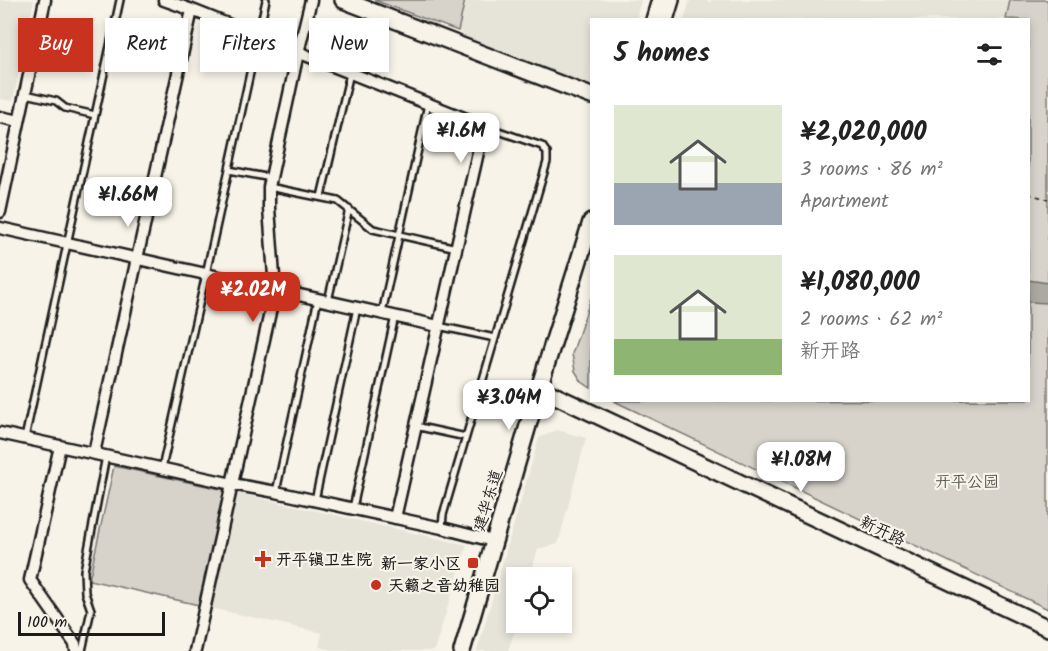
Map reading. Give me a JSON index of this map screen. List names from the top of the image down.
{
  "streets": {
    "main road": ["建华东道", "新开路"]
  },
  "crossings": [
    ["建华东道", "新开路"]
  ],
  "parks": ["开平公园"],
  "places": {
    "health": ["开平镇卫生院"],
    "transit": ["新一家小区"],
    "other": ["天籁之音幼稚园"]
  },
  "scale_bar": "100 m",
  "page": {
    "chip": [
      "Buy",
      "Rent",
      "Filters",
      "New"
    ],
    "heading": "5 homes",
    "list": [
      {
        "name": "¥2,020,000",
        "note": "3 rooms · 86 m² · Apartment"
      },
      {
        "name": "¥1,080,000",
        "note": "2 rooms · 62 m² · 新开路"
      }
    ],
    "price": [
      "¥1.6M",
      "¥1.66M",
      "¥2.02M",
      "¥3.04M",
      "¥1.08M"
    ],
    "scale": "100 m"
  }
}
